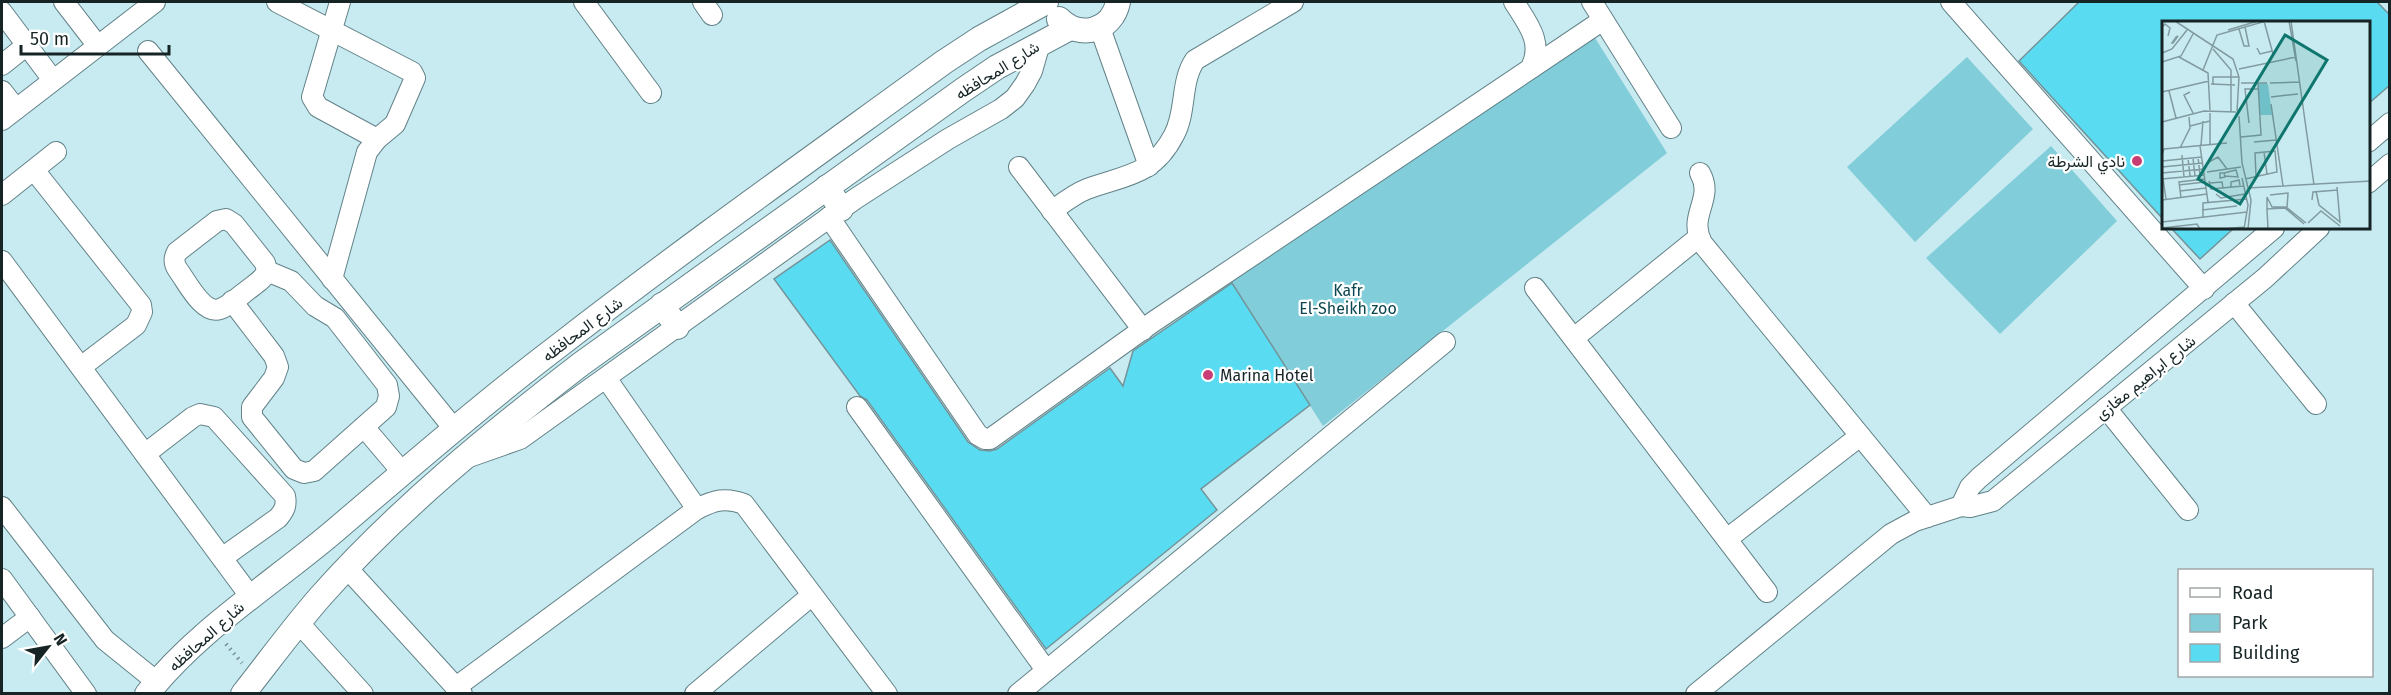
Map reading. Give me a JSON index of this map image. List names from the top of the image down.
{
  "streets": {
    "main road": ["شارع المحافظه"],
    "street": ["شارع ابراهيم مغازى"]
  },
  "parks": ["Kafr El-Sheikh zoo"],
  "places": ["نادي الشرطة", "Marina Hotel"],
  "legend": ["Road", "Park", "Building"],
  "scale_bar": "50 m",
  "north": "top right"
}
